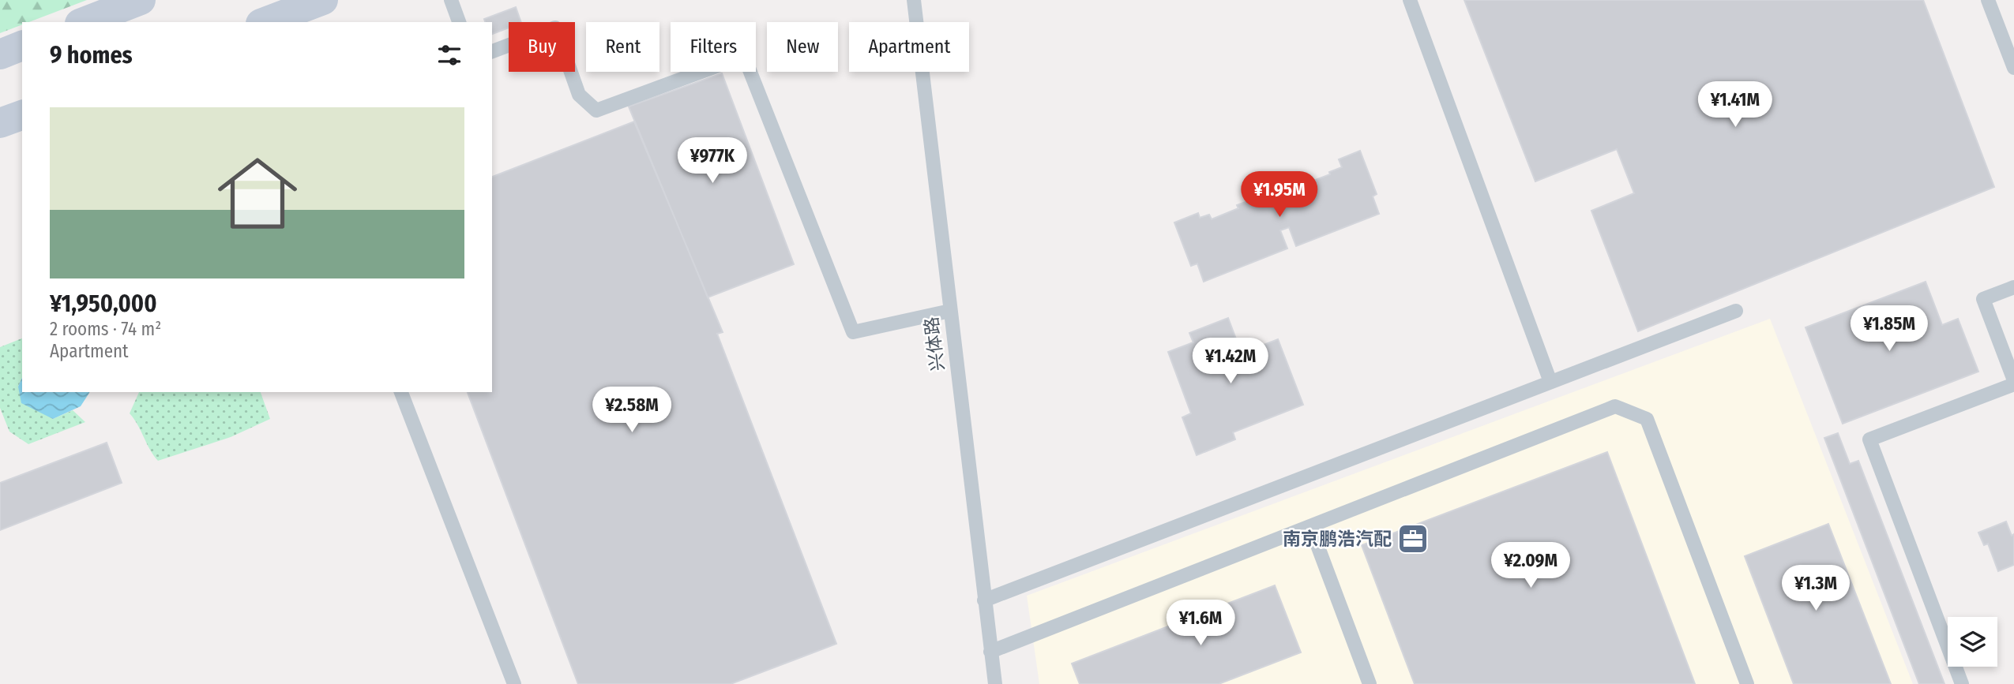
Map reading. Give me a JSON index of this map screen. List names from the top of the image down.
{
  "streets": {
    "lane": ["兴体路"]
  },
  "places": {
    "office": ["南京鹏浩汽配"]
  },
  "page": {
    "chip": [
      "Buy",
      "Rent",
      "Filters",
      "New",
      "Apartment"
    ],
    "heading": "9 homes",
    "price": [
      "¥1.41M",
      "¥977K",
      "¥1.95M",
      "¥1.85M",
      "¥1.42M",
      "¥2.58M",
      "¥2.09M",
      "¥1.3M",
      "¥1.6M"
    ],
    "list": [
      {
        "name": "¥1,950,000",
        "note": "2 rooms · 74 m² · Apartment"
      }
    ]
  }
}
